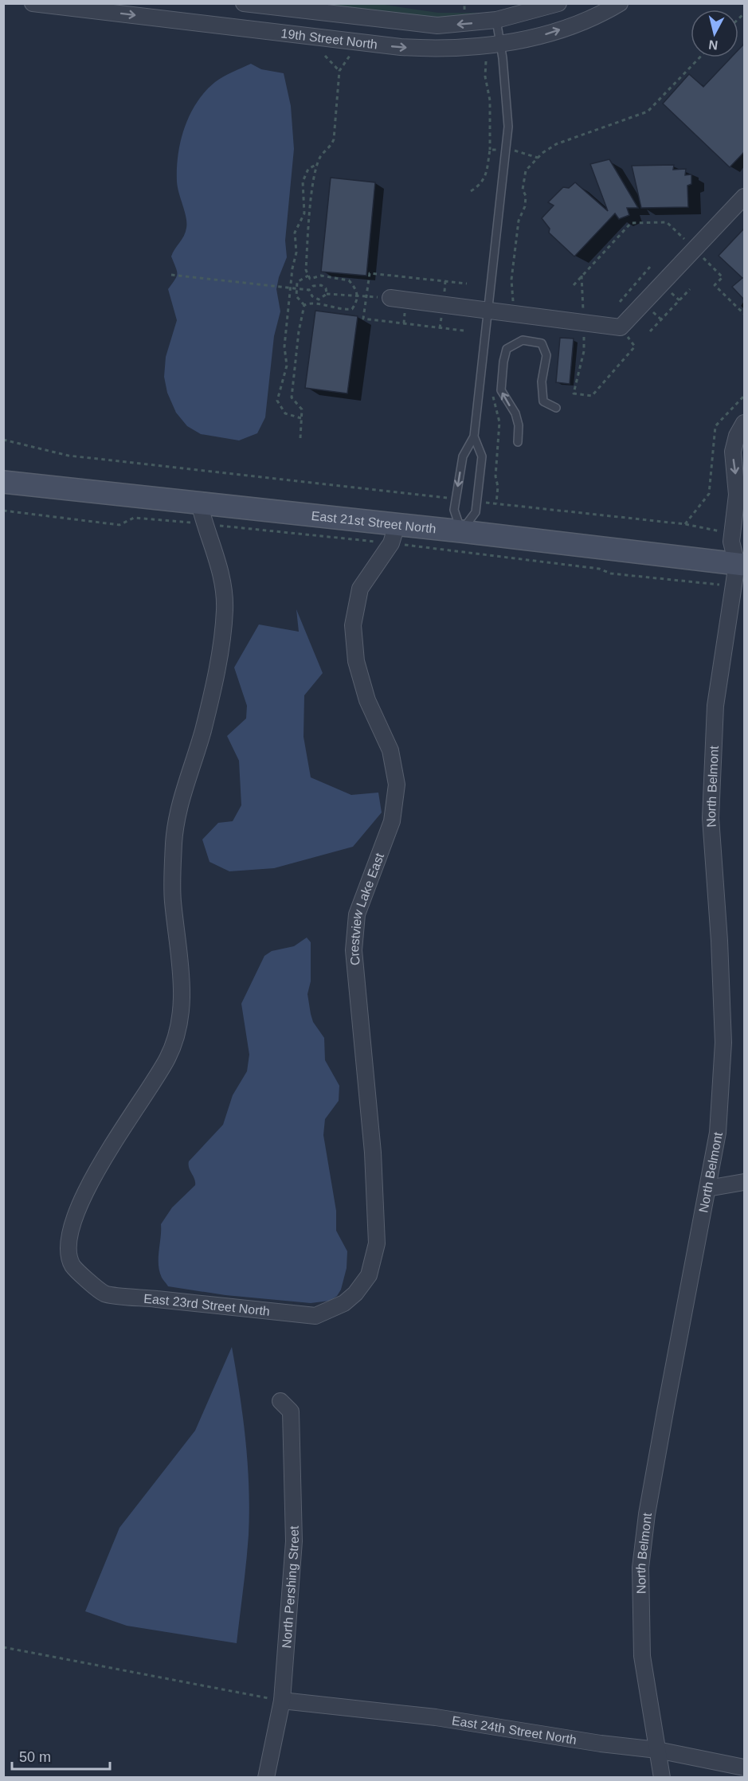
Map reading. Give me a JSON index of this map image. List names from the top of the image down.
{
  "streets": {
    "main road": ["East 21st Street North"],
    "street": [
      "19th Street North",
      "North Belmont",
      "Crestview Lake East",
      "East 23rd Street North",
      "North Pershing Street",
      "East 24th Street North"
    ]
  },
  "crossings": [
    ["East 21st Street North", "North Belmont"],
    ["East 21st Street North", "Crestview Lake East"],
    ["East 21st Street North", "East 23rd Street North"],
    ["North Belmont", "East 24th Street North"],
    ["Crestview Lake East", "East 23rd Street North"],
    ["North Pershing Street", "East 24th Street North"]
  ],
  "scale_bar": "50 m",
  "north": "bottom"
}
